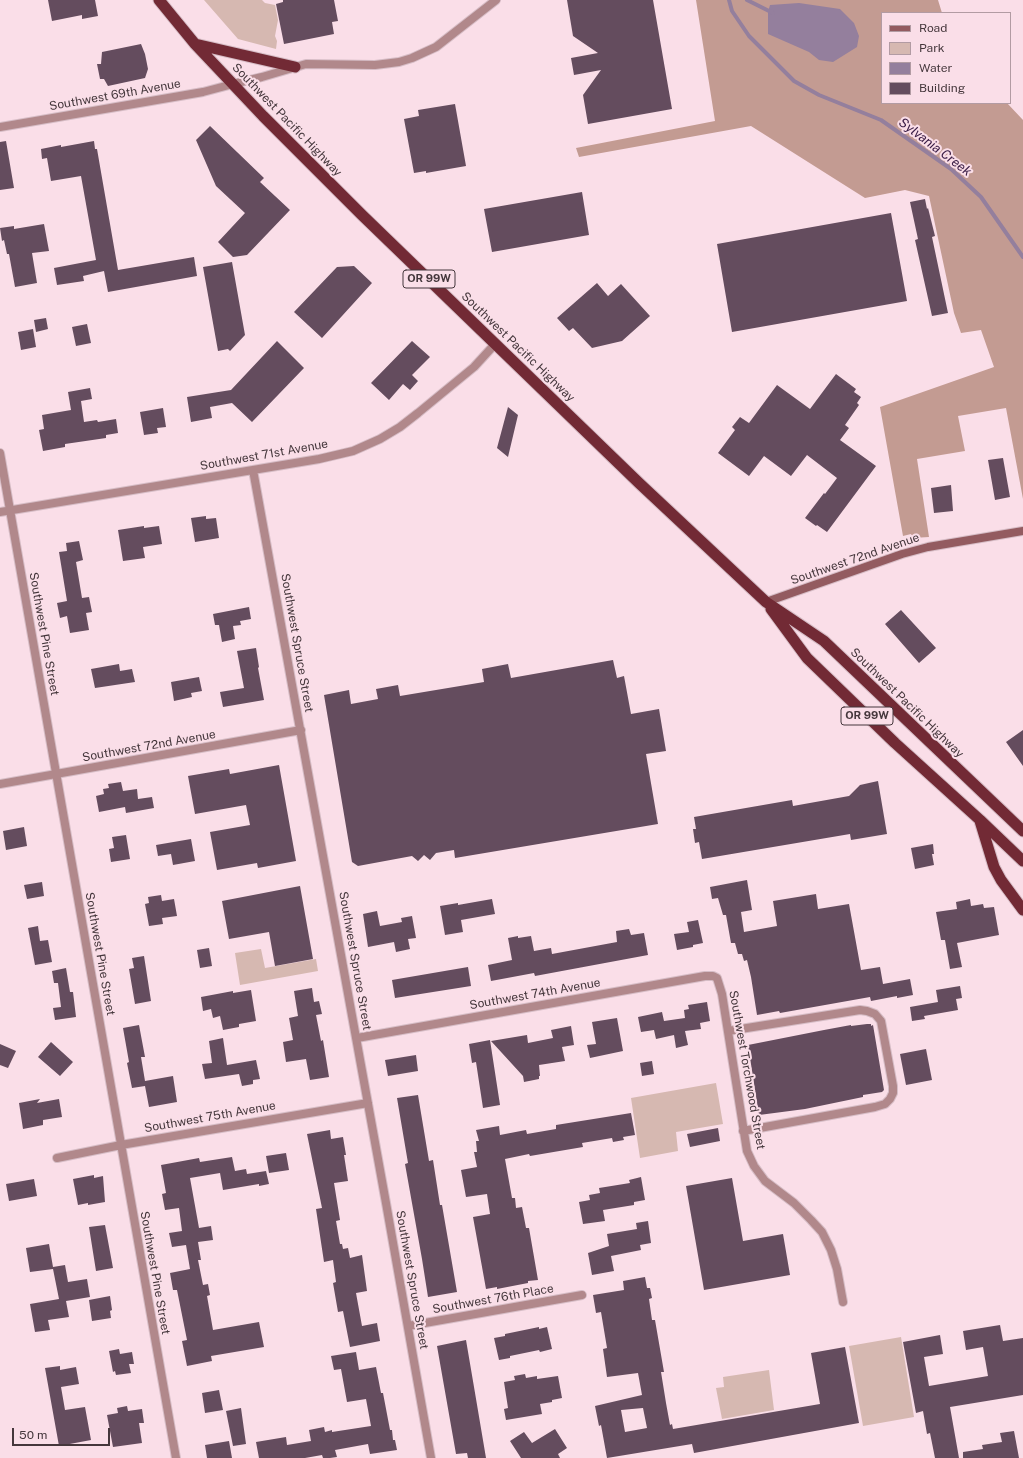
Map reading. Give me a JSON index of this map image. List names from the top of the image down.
{
  "streets": {
    "highway": ["Southwest Pacific Highway", "OR 99W"],
    "main road": ["Southwest 72nd Avenue"],
    "street": [
      "Southwest 69th Avenue",
      "Southwest 71st Avenue",
      "Southwest Pine Street",
      "Southwest Spruce Street",
      "Southwest 74th Avenue",
      "Southwest Torchwood Street",
      "Southwest 75th Avenue",
      "Southwest 76th Place"
    ]
  },
  "crossings": [
    ["Southwest 69th Avenue", "Southwest Pacific Highway"],
    ["Southwest Pacific Highway", "Southwest 71st Avenue"],
    ["Southwest Pacific Highway", "Southwest 72nd Avenue"],
    ["Southwest 71st Avenue", "Southwest Pine Street"],
    ["Southwest 71st Avenue", "Southwest Spruce Street"],
    ["Southwest 72nd Avenue", "Southwest Pine Street"],
    ["Southwest 72nd Avenue", "Southwest Spruce Street"],
    ["Southwest Pine Street", "Southwest 75th Avenue"],
    ["Southwest Spruce Street", "Southwest 74th Avenue"],
    ["Southwest Spruce Street", "Southwest 75th Avenue"],
    ["Southwest Spruce Street", "Southwest 76th Place"],
    ["Southwest 74th Avenue", "Southwest Torchwood Street"]
  ],
  "water": ["Sylvania Creek"],
  "legend": [
    "Road",
    "Park",
    "Water",
    "Building"
  ],
  "scale_bar": "50 m"
}
